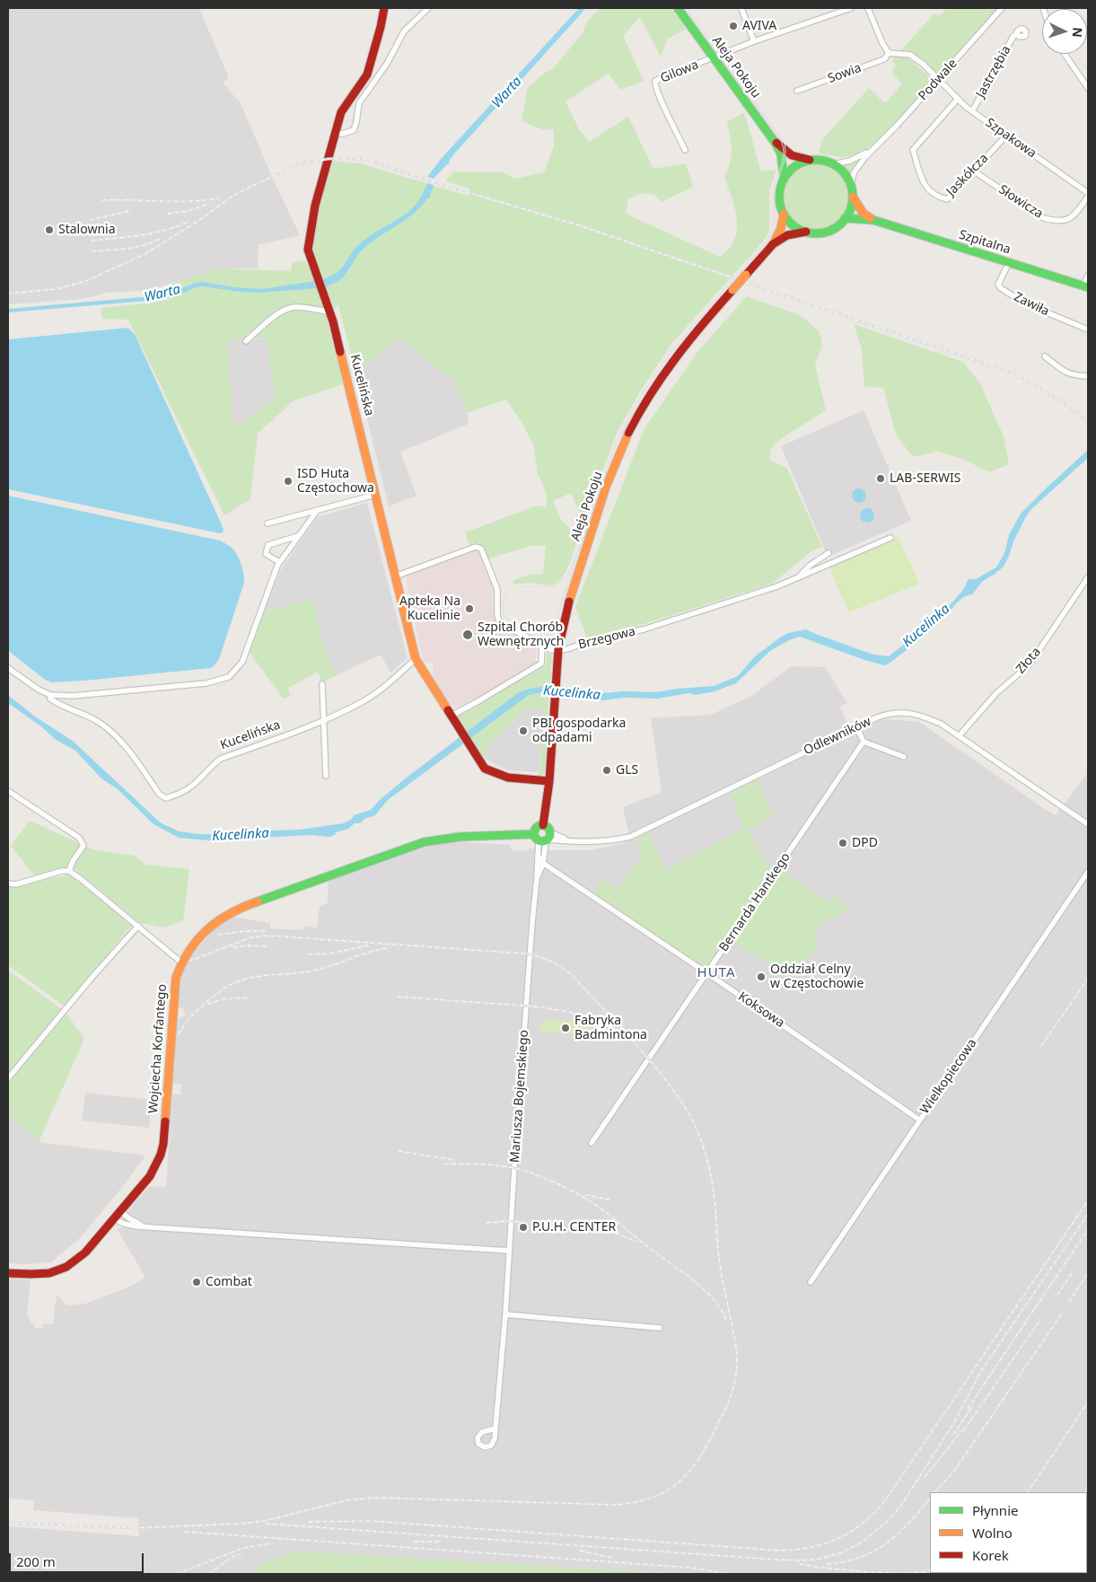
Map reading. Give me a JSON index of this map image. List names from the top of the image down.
{
  "streets": {
    "street": [
      "Aleja Pokoju",
      "Gilowa",
      "Jastrzębia",
      "Sowia",
      "Podwale",
      "Szpakowa",
      "Jaskółcza",
      "Słowicza",
      "Szpitalna",
      "Zawiła",
      "Kucelińska",
      "Brzegowa",
      "Złota",
      "Odlewników",
      "Bernarda Hantkego",
      "Koksowa",
      "Wojciecha Korfantego",
      "Wielkopiecowa",
      "Mariusza Bojemskiego"
    ]
  },
  "crossings": [
    ["Aleja Pokoju", "Gilowa"],
    ["Aleja Pokoju", "Podwale"],
    ["Aleja Pokoju", "Szpitalna"],
    ["Aleja Pokoju", "Kucelińska"],
    ["Aleja Pokoju", "Brzegowa"],
    ["Jastrzębia", "Szpakowa"],
    ["Sowia", "Szpakowa"],
    ["Podwale", "Szpakowa"],
    ["Podwale", "Szpitalna"],
    ["Szpakowa", "Jaskółcza"],
    ["Szpakowa", "Słowicza"],
    ["Jaskółcza", "Słowicza"],
    ["Szpitalna", "Zawiła"],
    ["Kucelińska", "Brzegowa"],
    ["Złota", "Odlewników"],
    ["Odlewników", "Mariusza Bojemskiego"],
    ["Bernarda Hantkego", "Koksowa"],
    ["Koksowa", "Wielkopiecowa"],
    ["Koksowa", "Mariusza Bojemskiego"]
  ],
  "districts": ["HUTA"],
  "water": ["Warta", "Kucelinka"],
  "places": [
    "AVIVA",
    "Stalownia",
    "LAB-SERWIS",
    "ISD Huta Częstochowa",
    "Apteka Na Kucelinie",
    "Szpital Chorób Wewnętrznych",
    "PBI gospodarka odpadami",
    "GLS",
    "DPD",
    "Oddział Celny w Częstochowie",
    "Fabryka Badmintona",
    "P.U.H. CENTER",
    "Combat"
  ],
  "legend": ["Płynnie", "Wolno", "Korek"],
  "scale_bar": "200 m",
  "north": "right"
}
